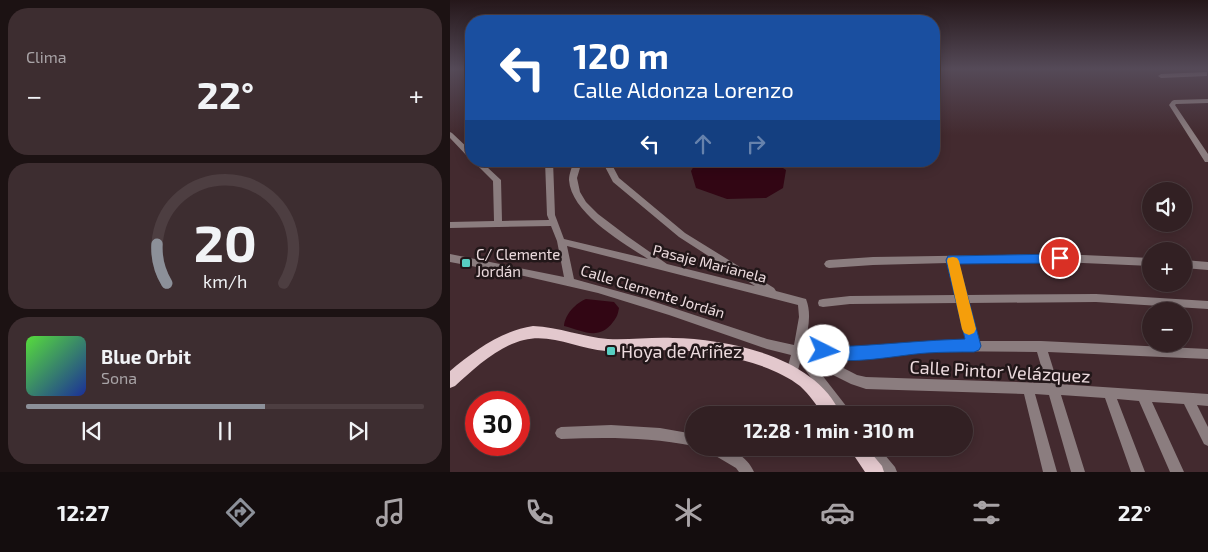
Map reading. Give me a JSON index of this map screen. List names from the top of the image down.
{
  "streets": {
    "street": ["Pasaje Marianela", "Calle Clemente Jordán", "Calle Pintor Velázquez"]
  },
  "crossings": [
    ["Pasaje Marianela", "Calle Clemente Jordán"],
    ["Pasaje Marianela", "Calle Pintor Velázquez"],
    ["Calle Clemente Jordán", "Calle Pintor Velázquez"]
  ],
  "places": {
    "transit": ["C/ Clemente Jordán", "Hoya de Ariñez"]
  },
  "page": {
    "tile": "Clima",
    "turn": ["120 m", "Calle Aldonza Lorenzo"],
    "heat": ["−", "22°", "+"],
    "map_buttons": ["+", "−"],
    "song": ["Blue Orbit", "Sona"],
    "limit": "30",
    "trip": "12:28 · 1 min · 310 m",
    "tabs": ["12:27", "22°"],
    "gauge": ["20", "km/h"]
  }
}
